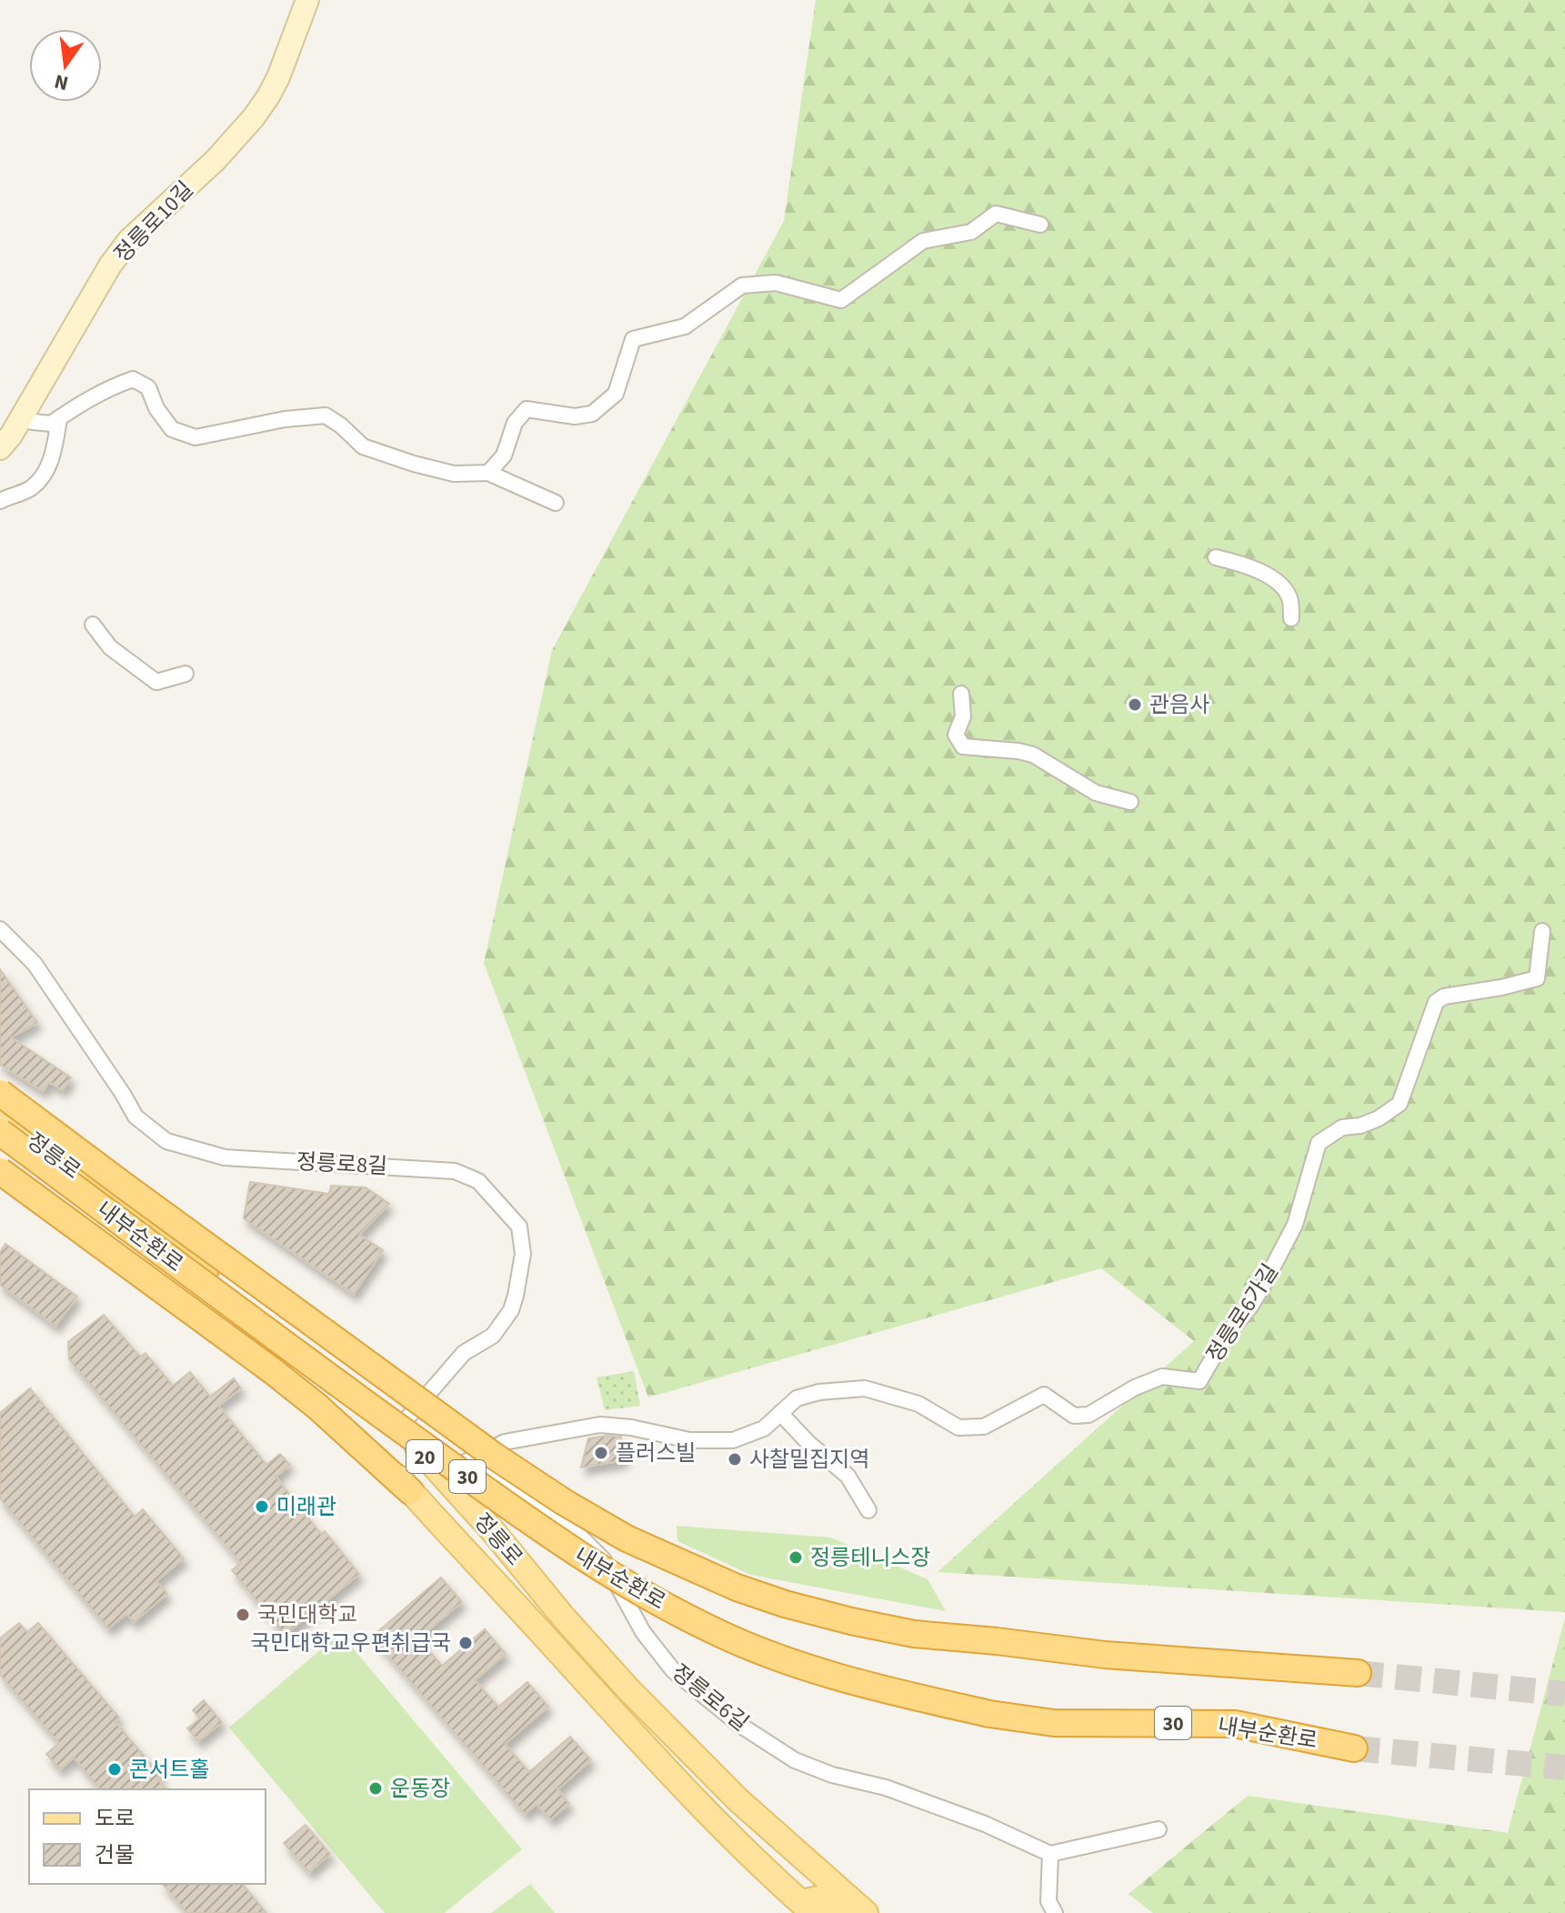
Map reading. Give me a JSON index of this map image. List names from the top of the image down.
{
  "streets": {
    "highway": ["내부순환로", "30"],
    "main road": ["정릉로10길", "정릉로", "20"],
    "street": ["정릉로8길", "정릉로6가길", "정릉로6길"]
  },
  "crossings": [
    ["정릉로", "정릉로8길"],
    ["정릉로", "정릉로6길"],
    ["정릉로8길", "정릉로6길"],
    ["정릉로6가길", "정릉로6길"]
  ],
  "places": [
    "관음사",
    "플러스빌",
    "사찰밀집지역",
    "미래관",
    "정릉테니스장",
    "국민대학교",
    "국민대학교우편취급국",
    "콘서트홀",
    "운동장"
  ],
  "legend": ["도로", "건물"],
  "north": "bottom"
}
